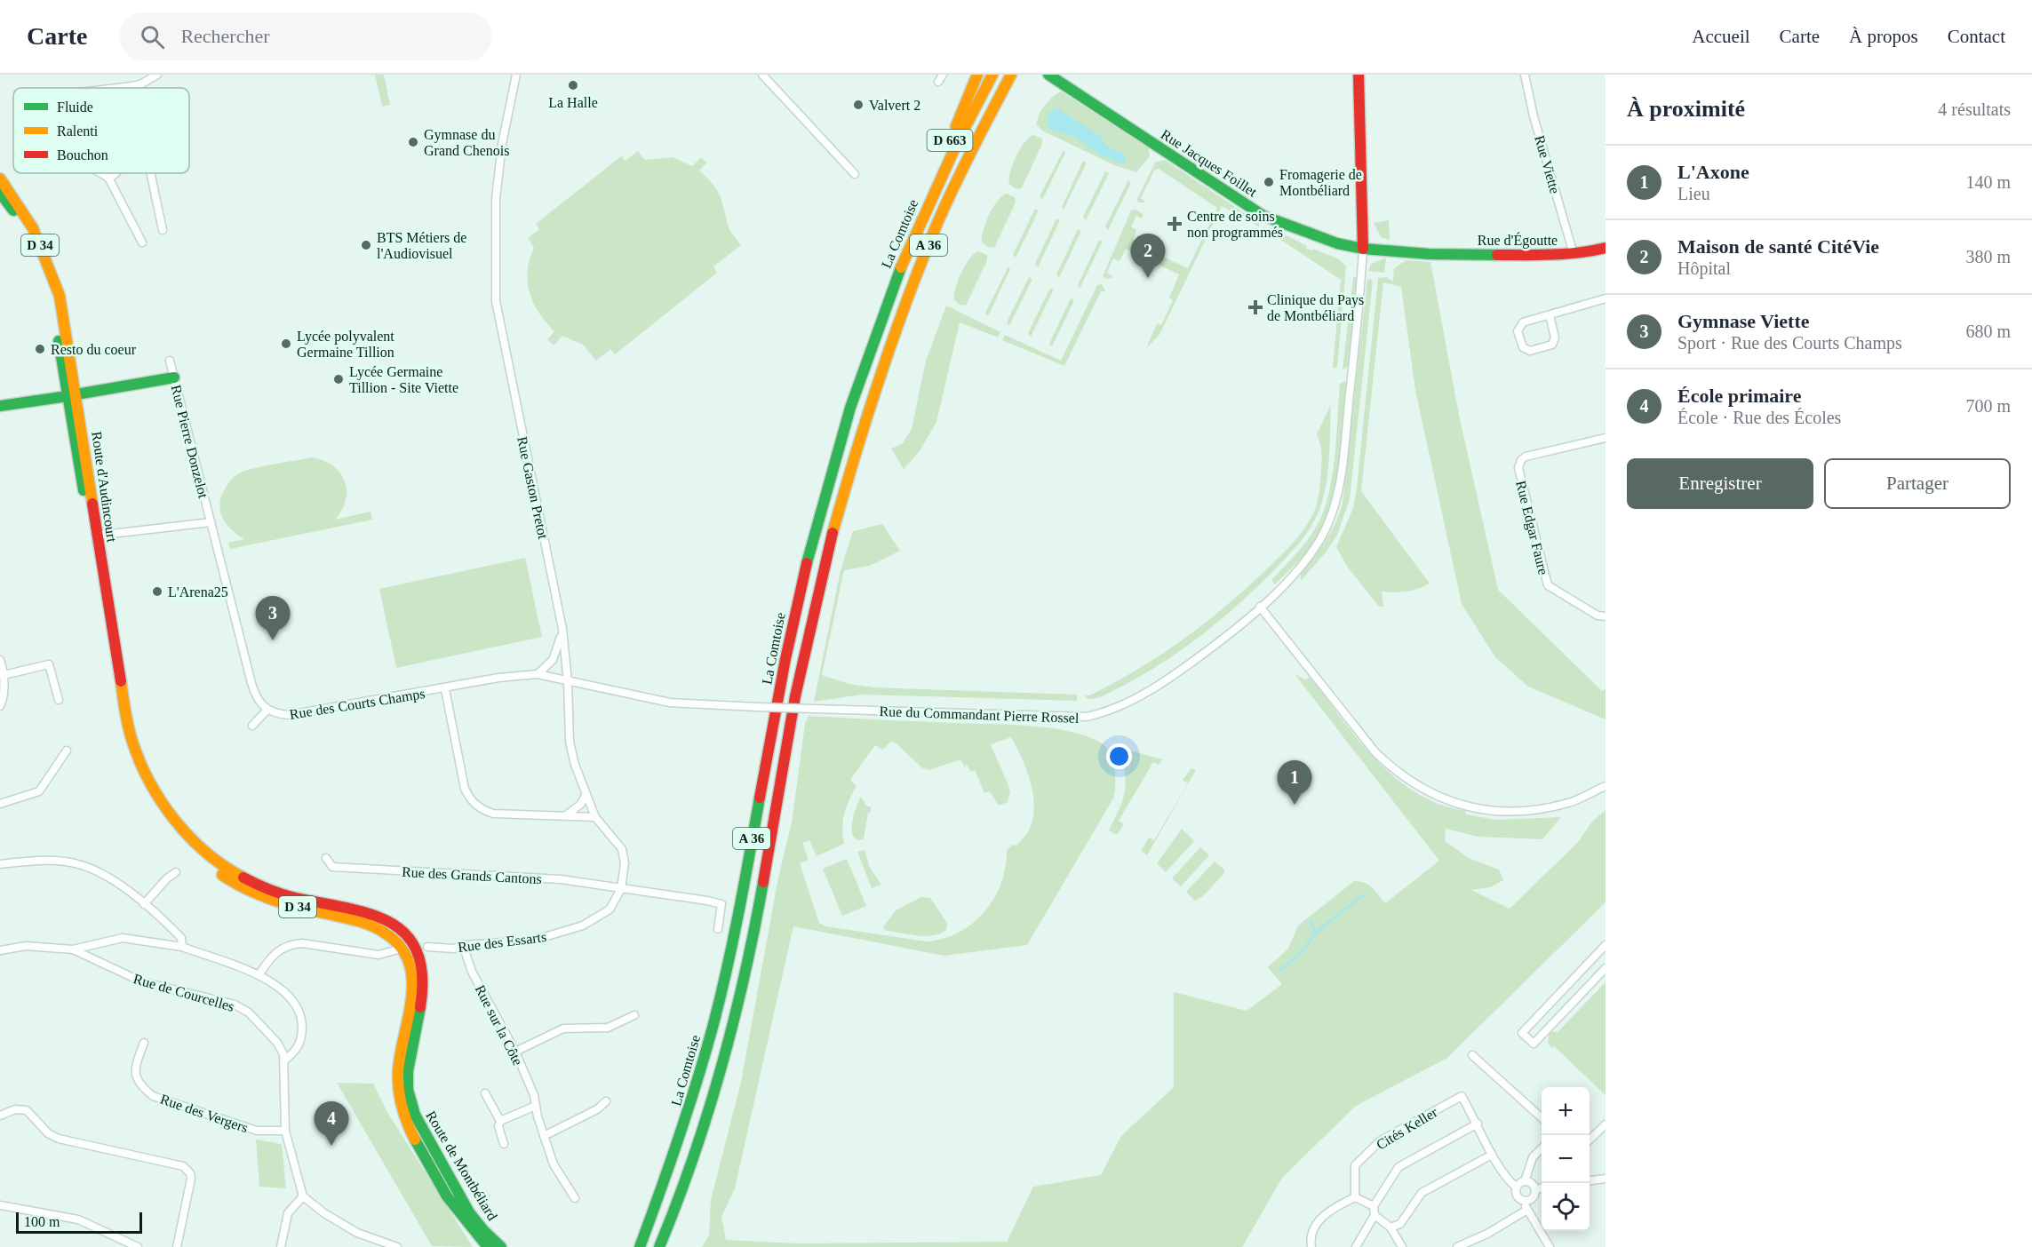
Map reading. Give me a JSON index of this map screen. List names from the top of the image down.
{
  "streets": {
    "main road": [
      "D 663",
      "Rue Jacques Foillet",
      "La Comtoise",
      "Rue d'Égoutte",
      "D 34",
      "A 36",
      "Route d'Audincourt",
      "Route de Montbéliard"
    ],
    "street": [
      "Rue Viette",
      "Rue Pierre Donzelot",
      "Rue Gaston Pretot",
      "Rue Edgar Faure",
      "Rue des Courts Champs",
      "Rue du Commandant Pierre Rossel",
      "Rue des Grands Cantons",
      "Rue des Essarts",
      "Rue de Courcelles",
      "Rue sur la Côte",
      "Rue des Vergers",
      "Cités Keller"
    ]
  },
  "crossings": [
    ["D 663", "La Comtoise"],
    ["Rue Jacques Foillet", "Rue d'Égoutte"],
    ["Rue Jacques Foillet", "Rue du Commandant Pierre Rossel"],
    ["Rue Viette", "Rue d'Égoutte"],
    ["Route d'Audincourt", "Route de Montbéliard"],
    ["Rue Gaston Pretot", "Rue des Courts Champs"],
    ["Rue Gaston Pretot", "Rue du Commandant Pierre Rossel"],
    ["Rue Gaston Pretot", "Rue des Grands Cantons"],
    ["Rue Gaston Pretot", "Rue des Essarts"],
    ["Rue des Courts Champs", "Rue du Commandant Pierre Rossel"],
    ["Rue des Grands Cantons", "Rue des Essarts"],
    ["Rue des Essarts", "Rue sur la Côte"]
  ],
  "places": {
    "other": [
      "La Halle",
      "Valvert 2",
      "Gymnase du Grand Chenois",
      "Fromagerie de Montbéliard",
      "BTS Métiers de l'Audiovisuel",
      "Lycée polyvalent Germaine Tillion",
      "Resto du coeur",
      "Lycée Germaine Tillion - Site Viette",
      "L'Arena25"
    ],
    "health": ["Centre de soins non programmés", "Clinique du Pays de Montbéliard"]
  },
  "legend": ["Fluide", "Ralenti", "Bouchon"],
  "scale_bar": "100 m",
  "page": {
    "header": "Carte",
    "search": "Rechercher",
    "nav": [
      "Accueil",
      "Carte",
      "À propos",
      "Contact"
    ],
    "heading": ["À proximité", "4 résultats"],
    "list": [
      {
        "mark": "1",
        "name": "L'Axone",
        "note": "Lieu",
        "value": "140 m"
      },
      {
        "mark": "2",
        "name": "Maison de santé CitéVie",
        "note": "Hôpital",
        "value": "380 m"
      },
      {
        "mark": "3",
        "name": "Gymnase Viette",
        "note": "Sport · Rue des Courts Champs",
        "value": "680 m"
      },
      {
        "mark": "4",
        "name": "École primaire",
        "note": "École · Rue des Écoles",
        "value": "700 m"
      }
    ],
    "pins": [
      "2",
      "3",
      "1",
      "4"
    ],
    "buttons": ["Enregistrer", "Partager"],
    "map_buttons": ["+", "−"],
    "scale": "100 m"
  }
}
